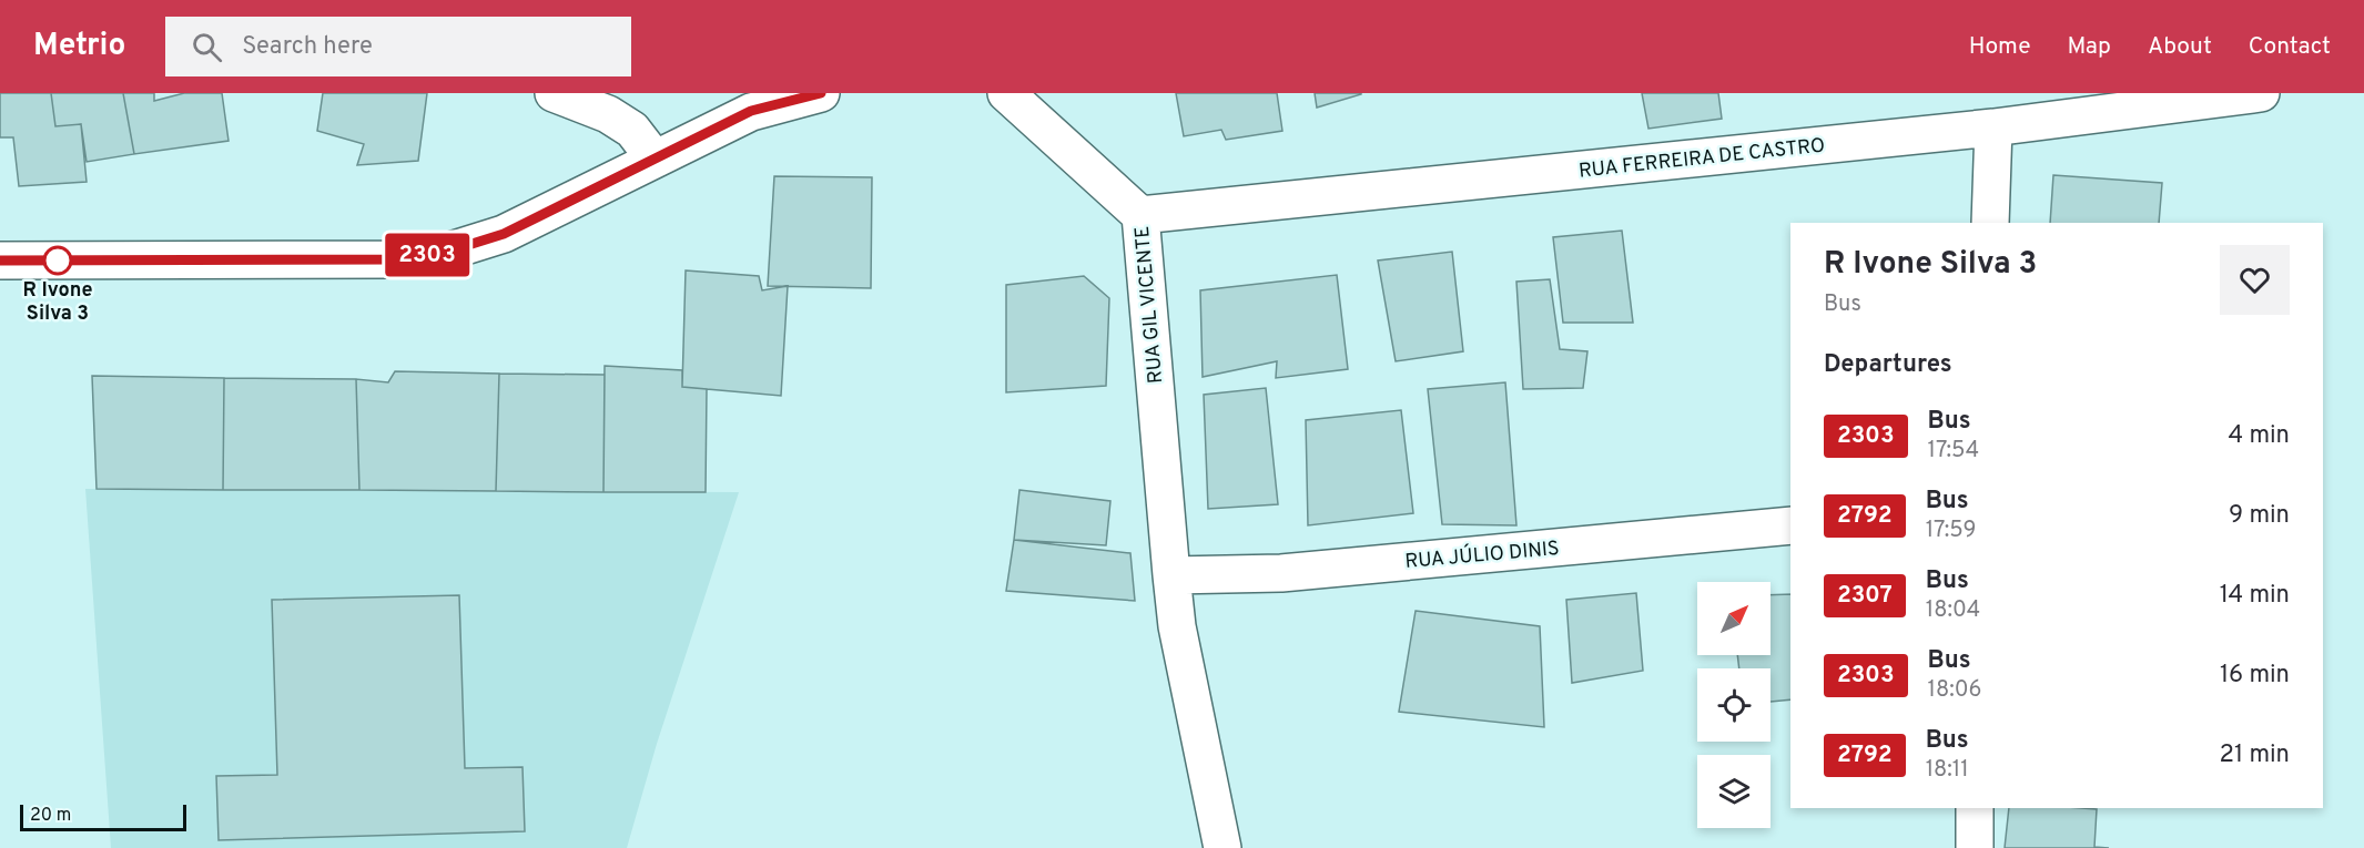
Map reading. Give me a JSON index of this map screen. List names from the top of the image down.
{
  "streets": {
    "street": ["RUA FERREIRA DE CASTRO", "RUA GIL VICENTE", "RUA JÚLIO DINIS"]
  },
  "crossings": [
    ["RUA FERREIRA DE CASTRO", "RUA GIL VICENTE"],
    ["RUA GIL VICENTE", "RUA JÚLIO DINIS"]
  ],
  "places": ["R Ivone Silva 3"],
  "lines": ["bus line 2303"],
  "scale_bar": "20 m",
  "north": "top right",
  "page": {
    "header": "Metrio",
    "search": "Search here",
    "nav": [
      "Home",
      "Map",
      "About",
      "Contact"
    ],
    "on_map": "2303",
    "heading": [
      ["R Ivone Silva 3", "Bus"],
      "Departures"
    ],
    "list": [
      {
        "mark": "2303",
        "name": "Bus",
        "note": "17:54",
        "value": "4 min"
      },
      {
        "mark": "2792",
        "name": "Bus",
        "note": "17:59",
        "value": "9 min"
      },
      {
        "mark": "2307",
        "name": "Bus",
        "note": "18:04",
        "value": "14 min"
      },
      {
        "mark": "2303",
        "name": "Bus",
        "note": "18:06",
        "value": "16 min"
      },
      {
        "mark": "2792",
        "name": "Bus",
        "note": "18:11",
        "value": "21 min"
      }
    ],
    "scale": "20 m"
  }
}
